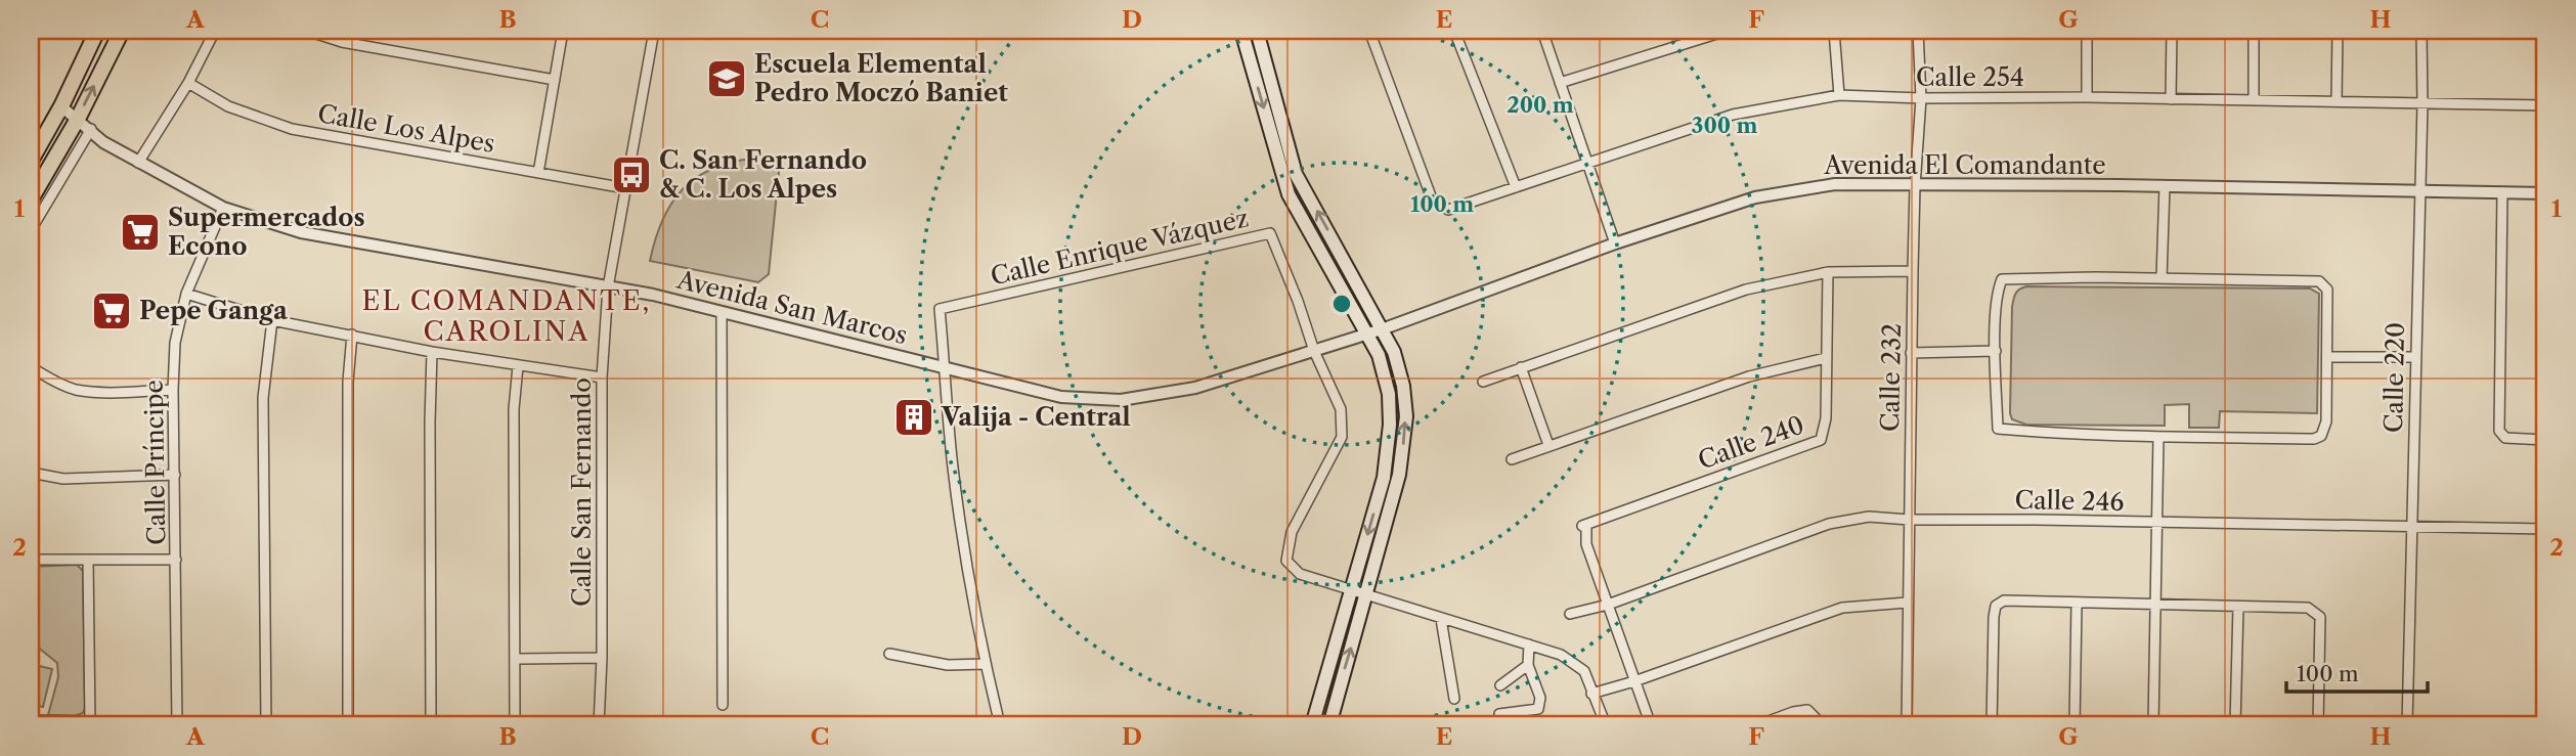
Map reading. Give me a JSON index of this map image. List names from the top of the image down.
{
  "streets": {
    "street": [
      "Calle 254",
      "Calle Los Alpes",
      "Avenida El Comandante",
      "Calle Enrique Vázquez",
      "Avenida San Marcos",
      "Calle 232",
      "Calle 220",
      "Calle 240",
      "Calle Príncipe",
      "Calle San Fernando",
      "Calle 246"
    ]
  },
  "crossings": [
    ["Calle 254", "Calle 232"],
    ["Calle 254", "Calle 220"],
    ["Calle Los Alpes", "Calle San Fernando"],
    ["Avenida El Comandante", "Avenida San Marcos"],
    ["Avenida El Comandante", "Calle 232"],
    ["Avenida El Comandante", "Calle 220"],
    ["Calle Enrique Vázquez", "Avenida San Marcos"],
    ["Avenida San Marcos", "Calle Príncipe"],
    ["Avenida San Marcos", "Calle San Fernando"],
    ["Calle 232", "Calle 246"],
    ["Calle 220", "Calle 246"],
    ["Calle 240", "Calle 246"]
  ],
  "districts": ["EL COMANDANTE, CAROLINA"],
  "places": {
    "school or university": ["Escuela Elemental Pedro Moczó Baniet"],
    "bus stop": ["C. San Fernando & C. Los Alpes"],
    "supermarket": ["Supermercados Econo", "Pepe Ganga"],
    "building": ["Valija - Central"]
  },
  "scale_bar": "100 m",
  "grid": {
    "columns": [
      "A",
      "B",
      "C",
      "D",
      "E",
      "F",
      "G",
      "H"
    ],
    "rows": ["1", "2"]
  },
  "rings": ["200 m", "300 m", "100 m"]
}
